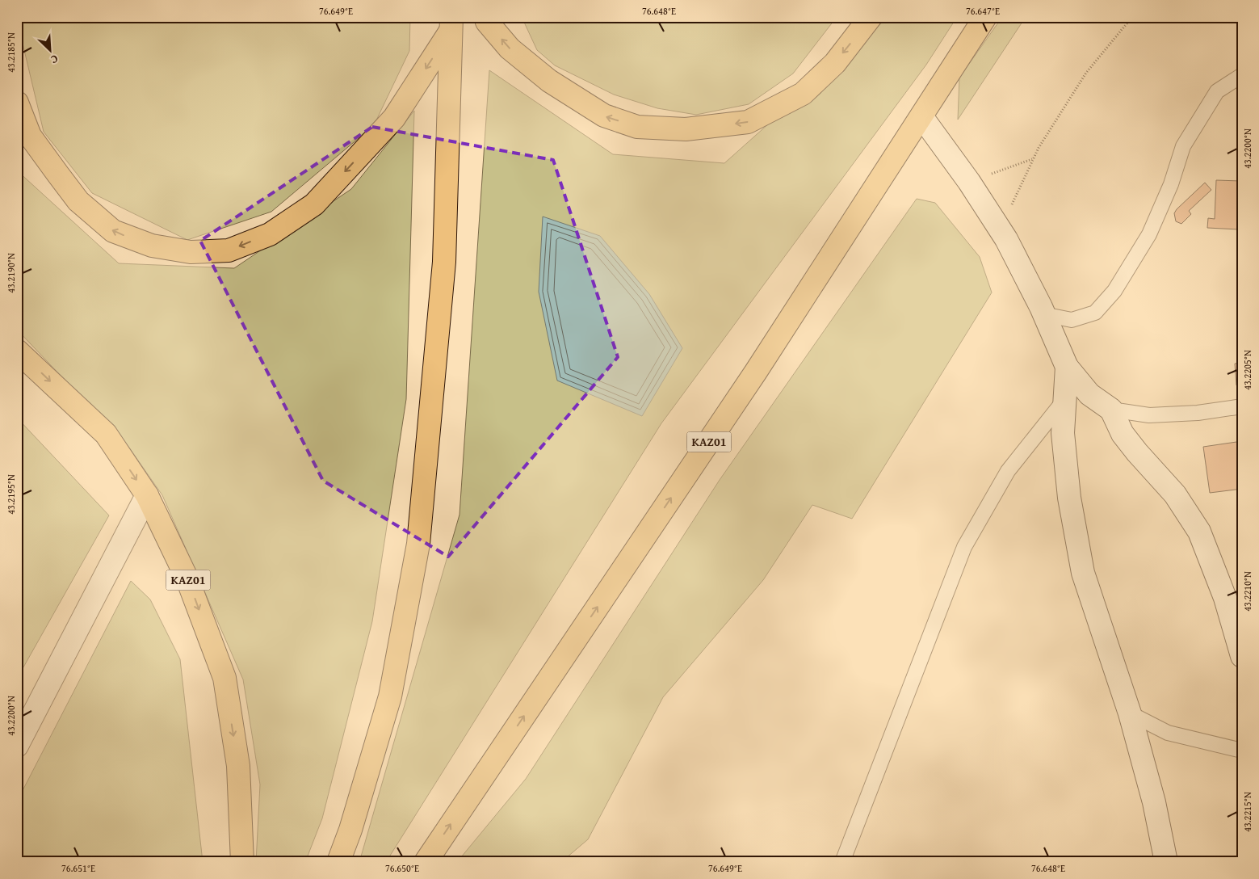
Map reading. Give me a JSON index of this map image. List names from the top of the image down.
{
  "streets": {
    "highway": ["KАZ01"]
  },
  "north": "bottom right",
  "coordinates": [
    "76.649°E",
    "76.648°E",
    "76.647°E",
    "43.2185°N",
    "43.2200°N",
    "43.2190°N",
    "43.2205°N",
    "43.2195°N",
    "43.2210°N",
    "43.2215°N",
    "76.651°E",
    "76.650°E"
  ]
}
